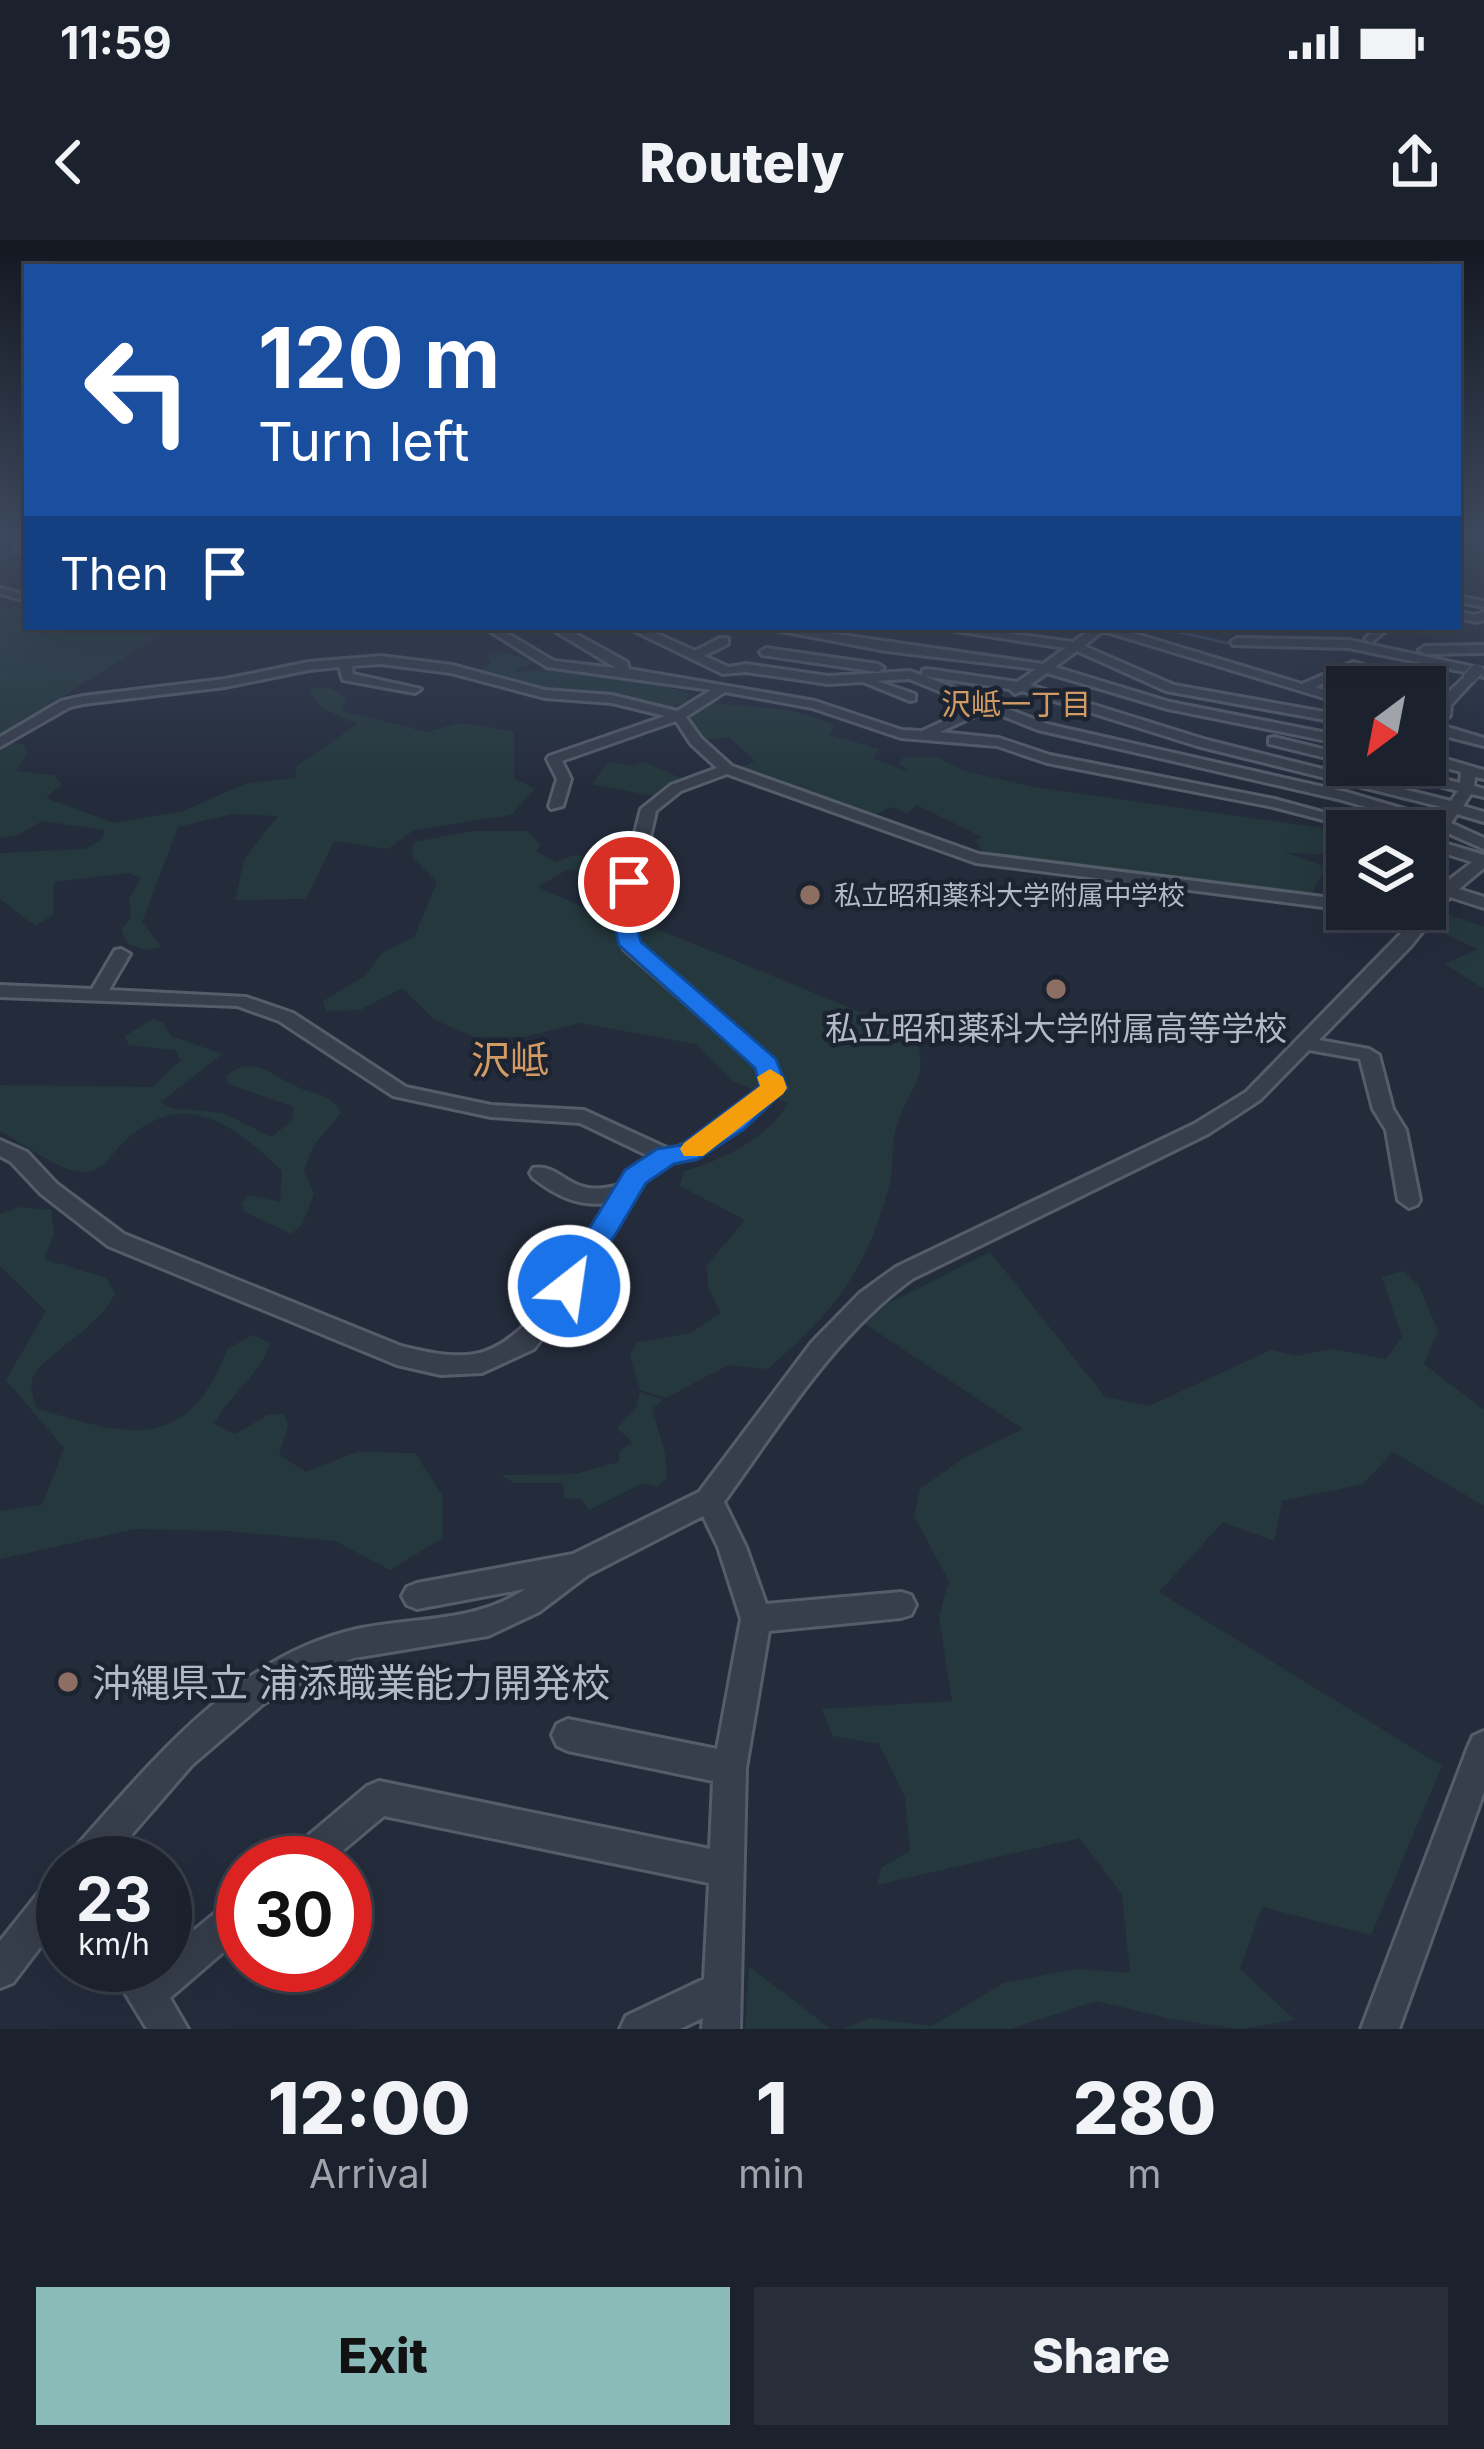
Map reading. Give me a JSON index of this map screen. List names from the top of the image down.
{
  "districts": ["沢岻一丁目", "沢岻"],
  "places": ["私立昭和薬科大学附属中学校", "私立昭和薬科大学附属高等学校", "沖縄県立 浦添職業能力開発校"],
  "north": "bottom left",
  "page": {
    "status": "11:59",
    "header": "Routely",
    "turn": ["120 m", "Turn left"],
    "then": "Then",
    "speed": "23 km/h",
    "limit": "30",
    "eta": [
      "12:00",
      "Arrival",
      "1",
      "min",
      "280",
      "m"
    ],
    "buttons": ["Exit", "Share"]
  }
}
